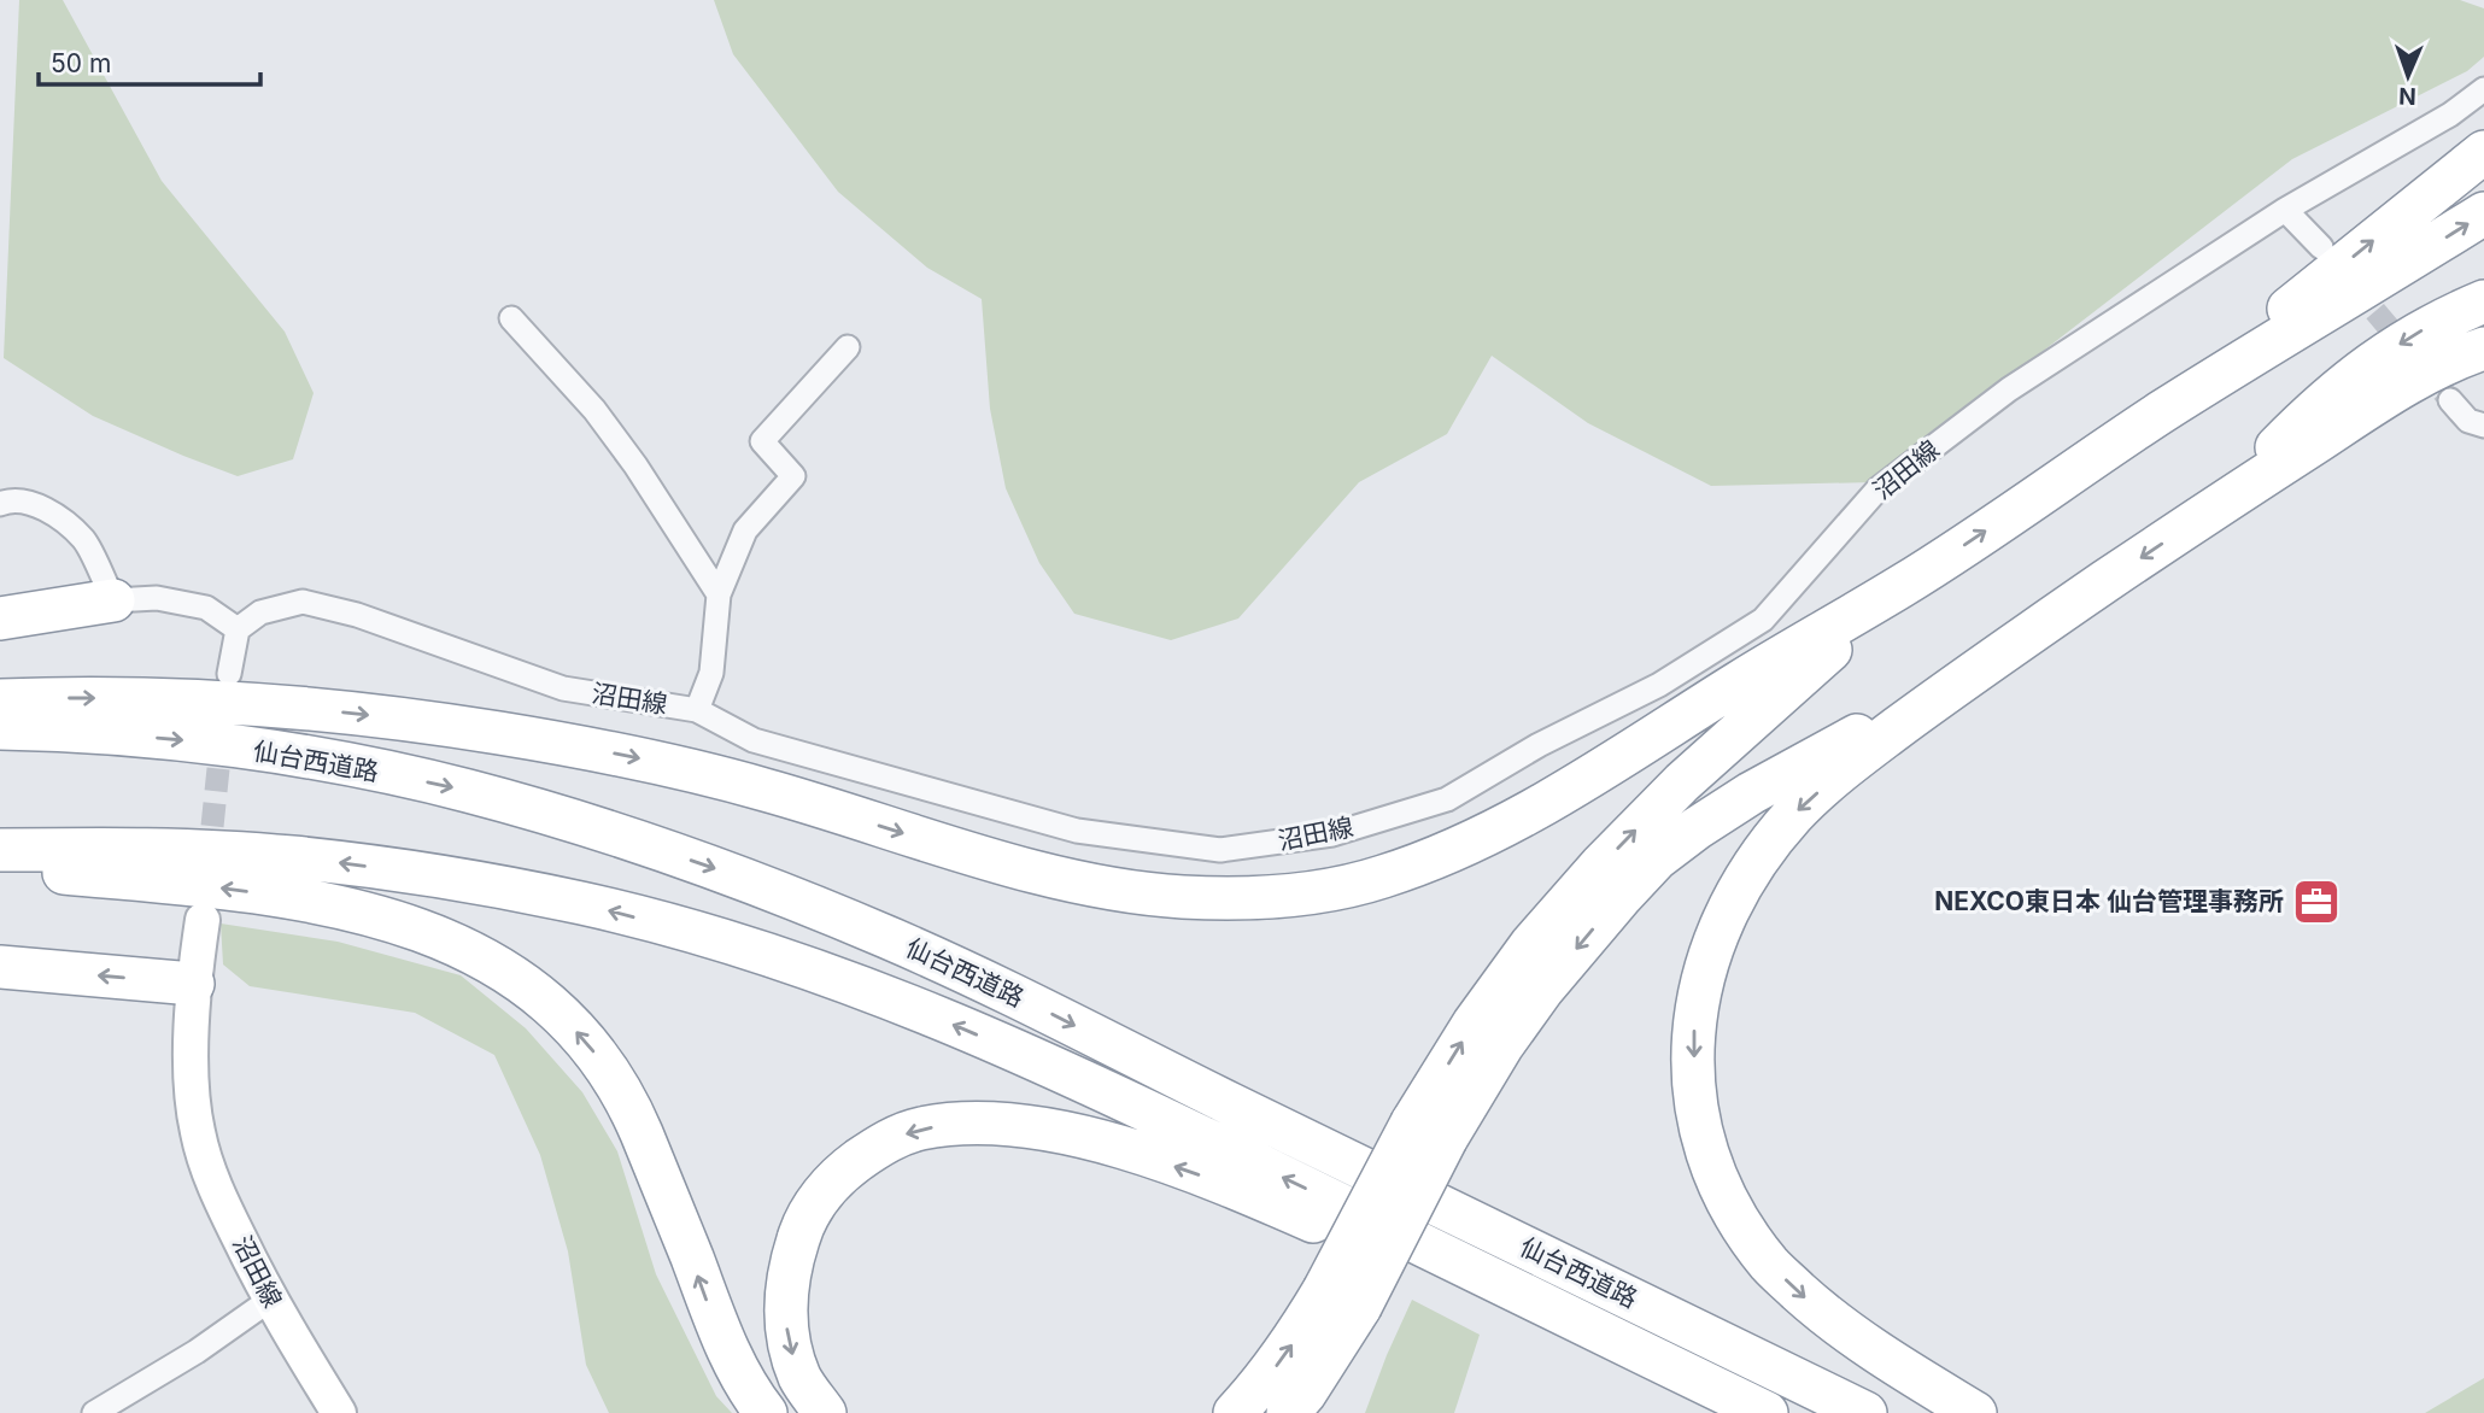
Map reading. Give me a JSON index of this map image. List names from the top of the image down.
{
  "streets": {
    "highway": ["仙台西道路"],
    "street": ["沼田線"]
  },
  "places": {
    "office": ["NEXCO東日本 仙台管理事務所"]
  },
  "scale_bar": "50 m",
  "north": "bottom"
}
